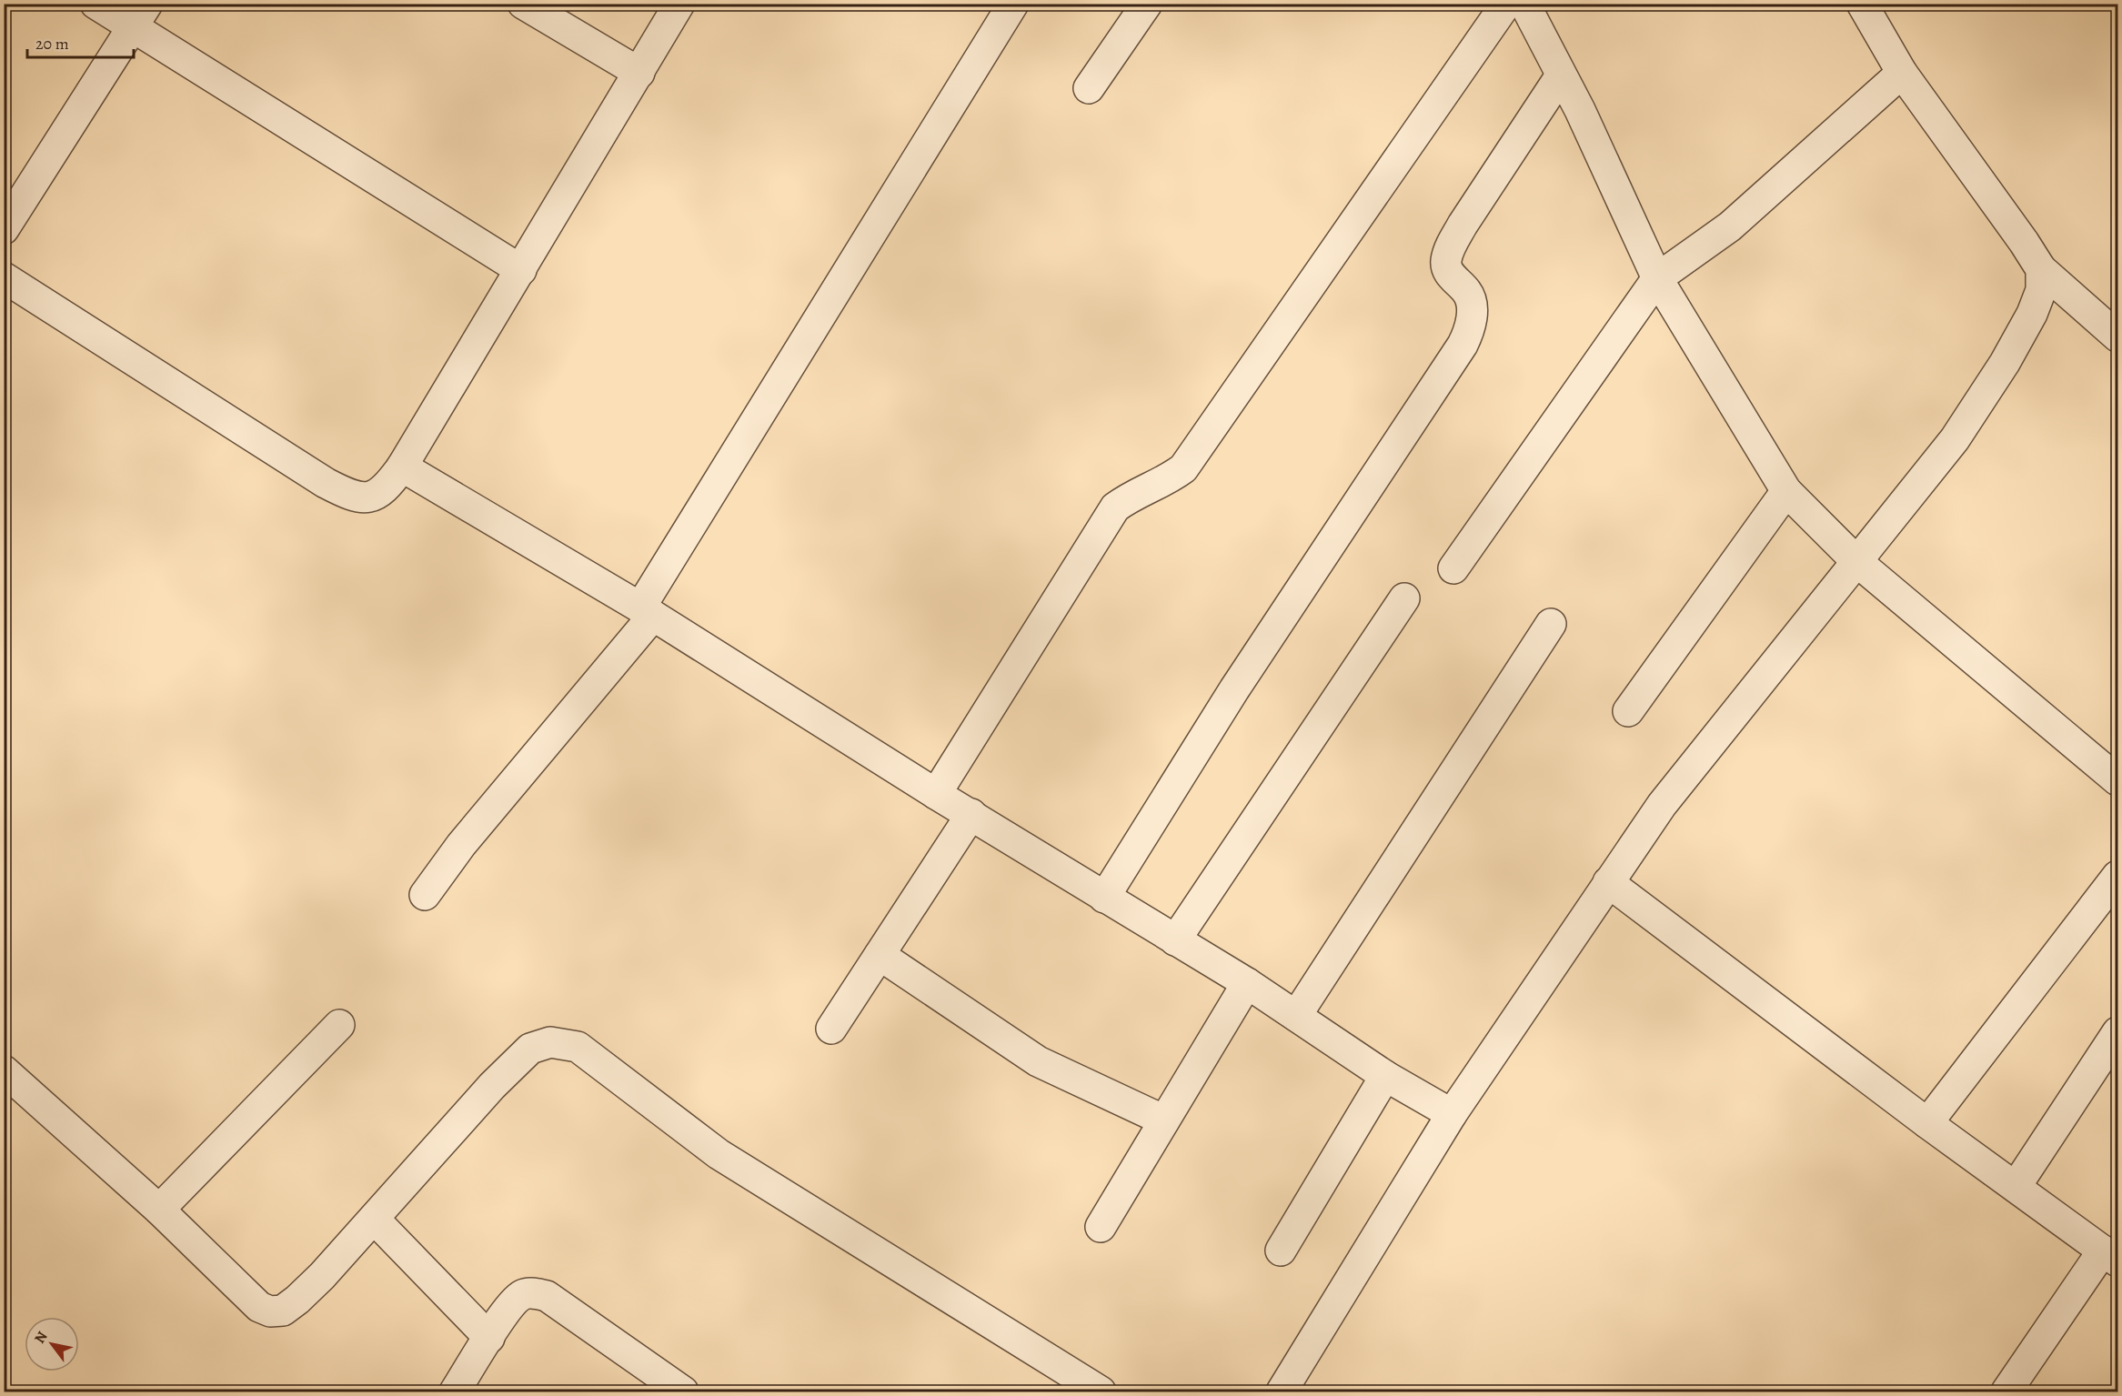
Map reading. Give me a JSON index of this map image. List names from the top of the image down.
{
  "scale_bar": "20 m",
  "north": "top left"
}
